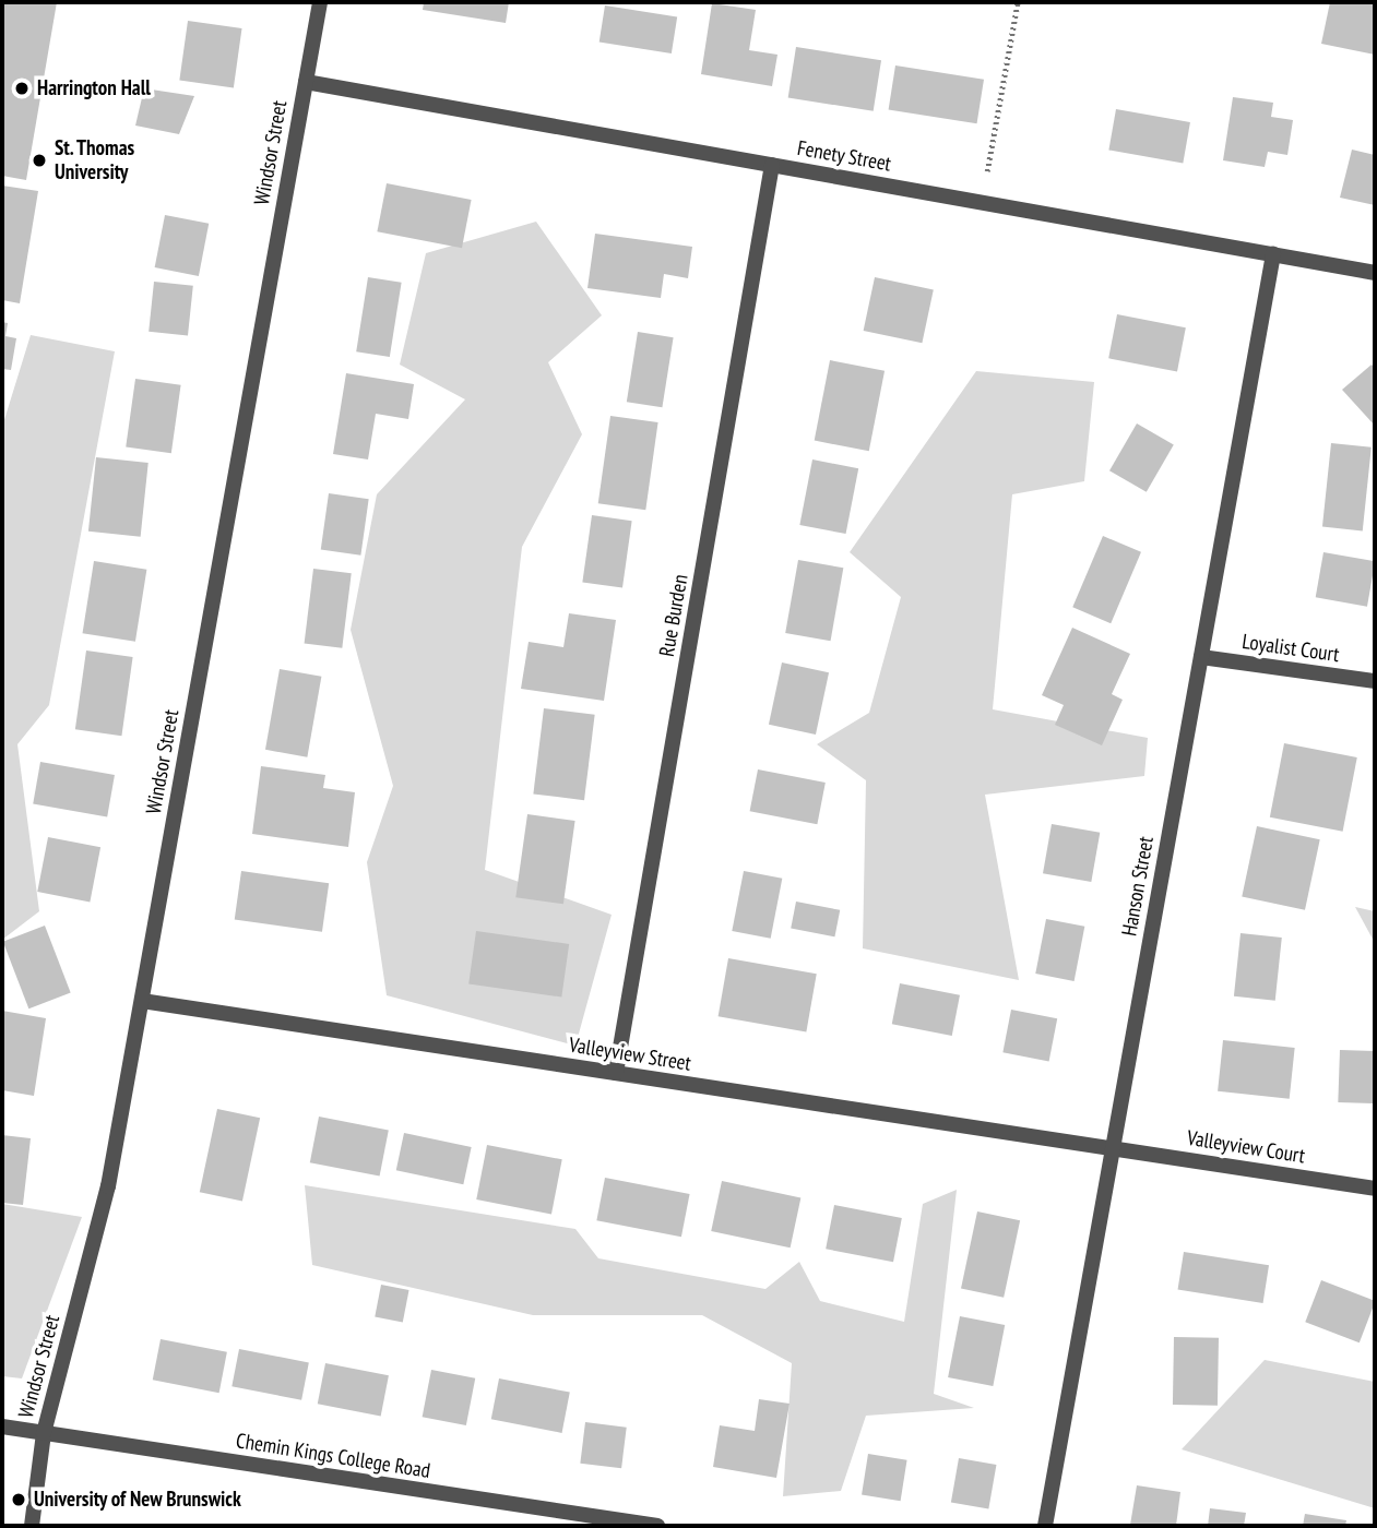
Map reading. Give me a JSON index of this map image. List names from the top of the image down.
{
  "streets": {
    "street": [
      "Windsor Street",
      "Fenety Street",
      "Rue Burden",
      "Loyalist Court",
      "Hanson Street",
      "Valleyview Street",
      "Valleyview Court",
      "Chemin Kings College Road"
    ]
  },
  "crossings": [
    ["Windsor Street", "Fenety Street"],
    ["Windsor Street", "Valleyview Street"],
    ["Windsor Street", "Chemin Kings College Road"],
    ["Fenety Street", "Rue Burden"],
    ["Fenety Street", "Hanson Street"],
    ["Rue Burden", "Valleyview Street"],
    ["Loyalist Court", "Hanson Street"],
    ["Hanson Street", "Valleyview Street"],
    ["Hanson Street", "Valleyview Court"],
    ["Valleyview Street", "Valleyview Court"]
  ],
  "places": ["Harrington Hall", "St. Thomas University", "University of New Brunswick"]
}
